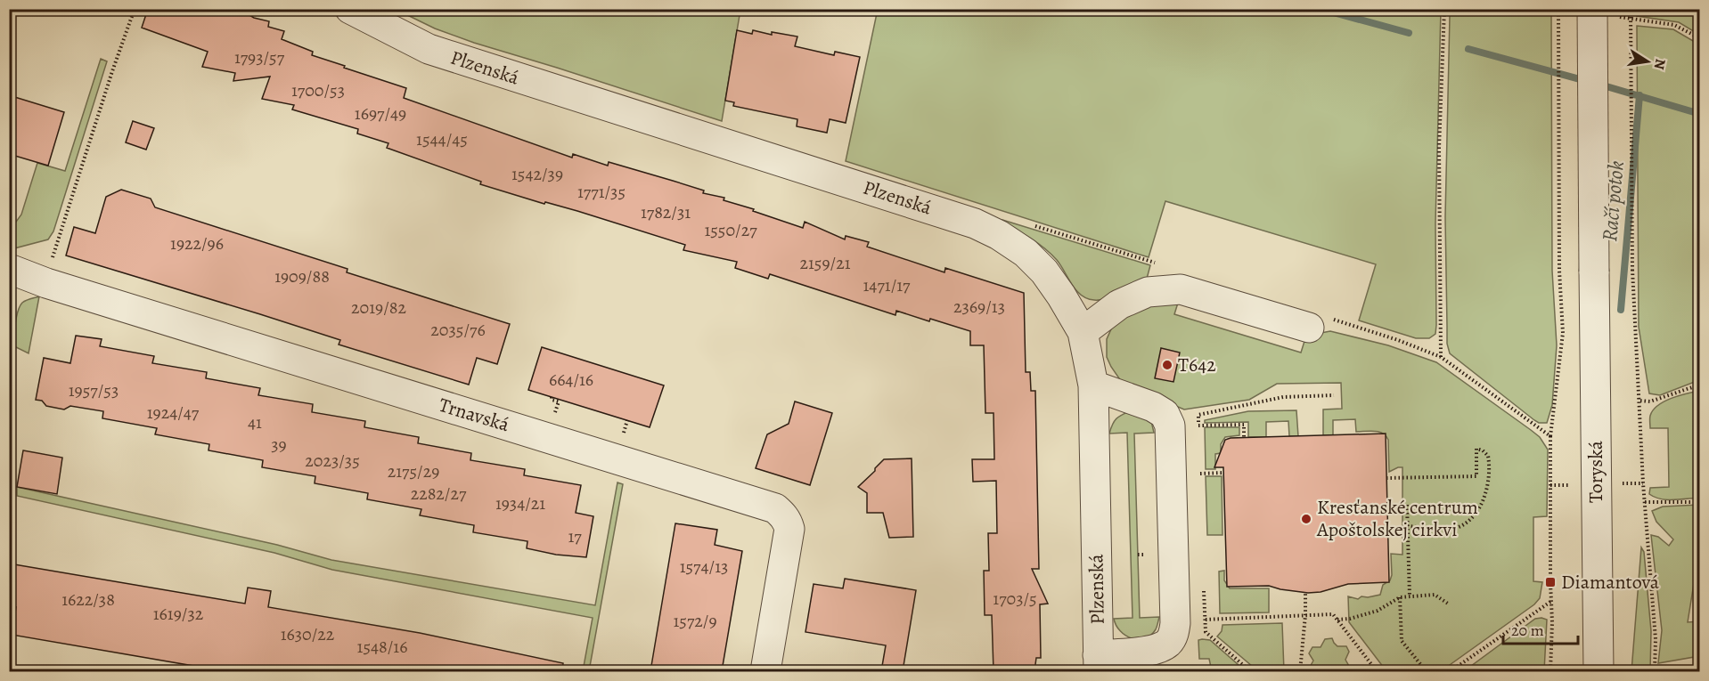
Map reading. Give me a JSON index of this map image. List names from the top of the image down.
{
  "streets": {
    "street": ["Plzenská", "Trnavská", "Toryská"]
  },
  "water": ["Račí potok"],
  "places": {
    "other": ["T642", "Kresťanské centrum Apoštolskej cirkvi"],
    "transit": ["Diamantová"]
  },
  "house_numbers": [
    "1793/57",
    "1700/53",
    "1697/49",
    "1544/45",
    "1542/39",
    "1771/35",
    "1782/31",
    "1550/27",
    "1922/96",
    "2159/21",
    "1909/88",
    "1471/17",
    "2369/13",
    "2019/82",
    "2035/76",
    "664/16",
    "1957/53",
    "1924/47",
    "41",
    "39",
    "2023/35",
    "2175/29",
    "2282/27",
    "1934/21",
    "17",
    "1574/13",
    "1703/5",
    "1622/38",
    "1619/32",
    "1572/9",
    "1630/22",
    "1548/16"
  ],
  "scale_bar": "20 m",
  "north": "right"
}
